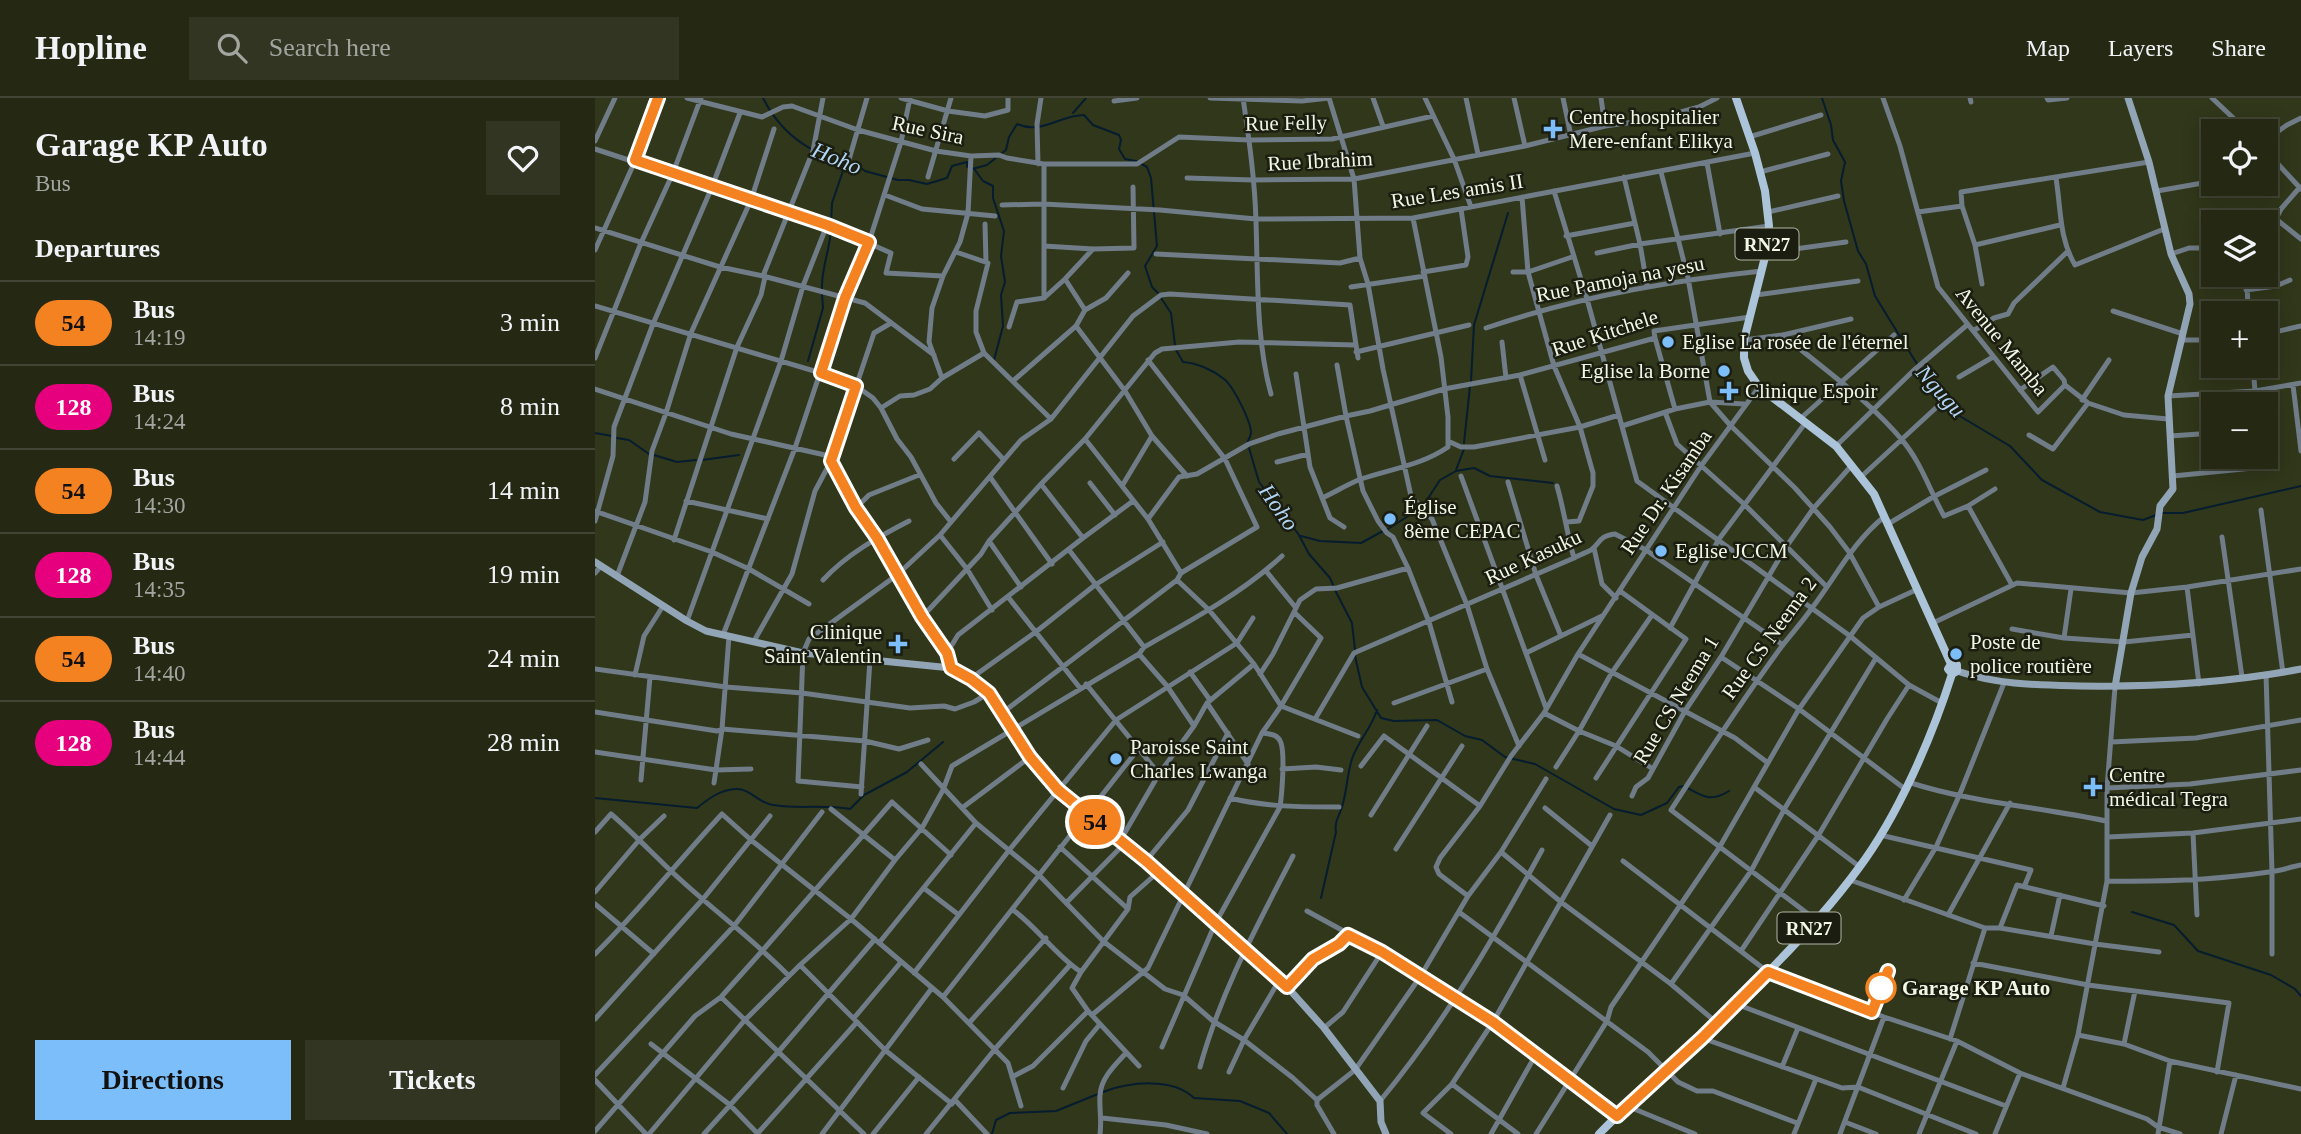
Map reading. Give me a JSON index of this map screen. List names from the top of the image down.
{
  "streets": {
    "main road": ["RN27"],
    "street": [
      "Rue Felly",
      "Rue Sira",
      "Rue Ibrahim",
      "Rue Les amis II",
      "Rue Pamoja na yesu",
      "Rue Kitchele",
      "Avenue Mamba",
      "Rue Dr. Kisamba",
      "Rue Kasuku",
      "Rue CS Neema 2",
      "Rue CS Neema 1"
    ]
  },
  "crossings": [
    ["Rue Felly", "Rue Sira"],
    ["Rue Les amis II", "RN27"],
    ["RN27", "Rue Pamoja na yesu"],
    ["RN27", "Rue Kitchele"],
    ["RN27", "Rue Dr. Kisamba"],
    ["RN27", "Rue CS Neema 2"],
    ["RN27", "Rue CS Neema 1"],
    ["Rue Dr. Kisamba", "Rue Kasuku"],
    ["Rue Kasuku", "Rue CS Neema 2"],
    ["Rue Kasuku", "Rue CS Neema 1"]
  ],
  "water": ["Hoho", "Ngugu"],
  "places": {
    "health": [
      "Centre hospitalier Mere-enfant Elikya",
      "Clinique Espoir",
      "Clinique Saint Valentin",
      "Centre médical Tegra"
    ],
    "other": [
      "Eglise La rosée de l'éternel",
      "Eglise la Borne",
      "Église 8ème CEPAC",
      "Eglise JCCM",
      "Poste de police routière",
      "Paroisse Saint Charles Lwanga",
      "Garage KP Auto"
    ]
  },
  "lines": ["bus line 54"],
  "page": {
    "header": "Hopline",
    "search": "Search here",
    "nav": ["Map", "Layers", "Share"],
    "heading": [
      ["Garage KP Auto", "Bus"],
      "Departures"
    ],
    "on_map": "54",
    "map_buttons": ["+", "−"],
    "list": [
      {
        "mark": "54",
        "name": "Bus",
        "note": "14:19",
        "value": "3 min"
      },
      {
        "mark": "128",
        "name": "Bus",
        "note": "14:24",
        "value": "8 min"
      },
      {
        "mark": "54",
        "name": "Bus",
        "note": "14:30",
        "value": "14 min"
      },
      {
        "mark": "128",
        "name": "Bus",
        "note": "14:35",
        "value": "19 min"
      },
      {
        "mark": "54",
        "name": "Bus",
        "note": "14:40",
        "value": "24 min"
      },
      {
        "mark": "128",
        "name": "Bus",
        "note": "14:44",
        "value": "28 min"
      }
    ],
    "buttons": ["Directions", "Tickets"]
  }
}
